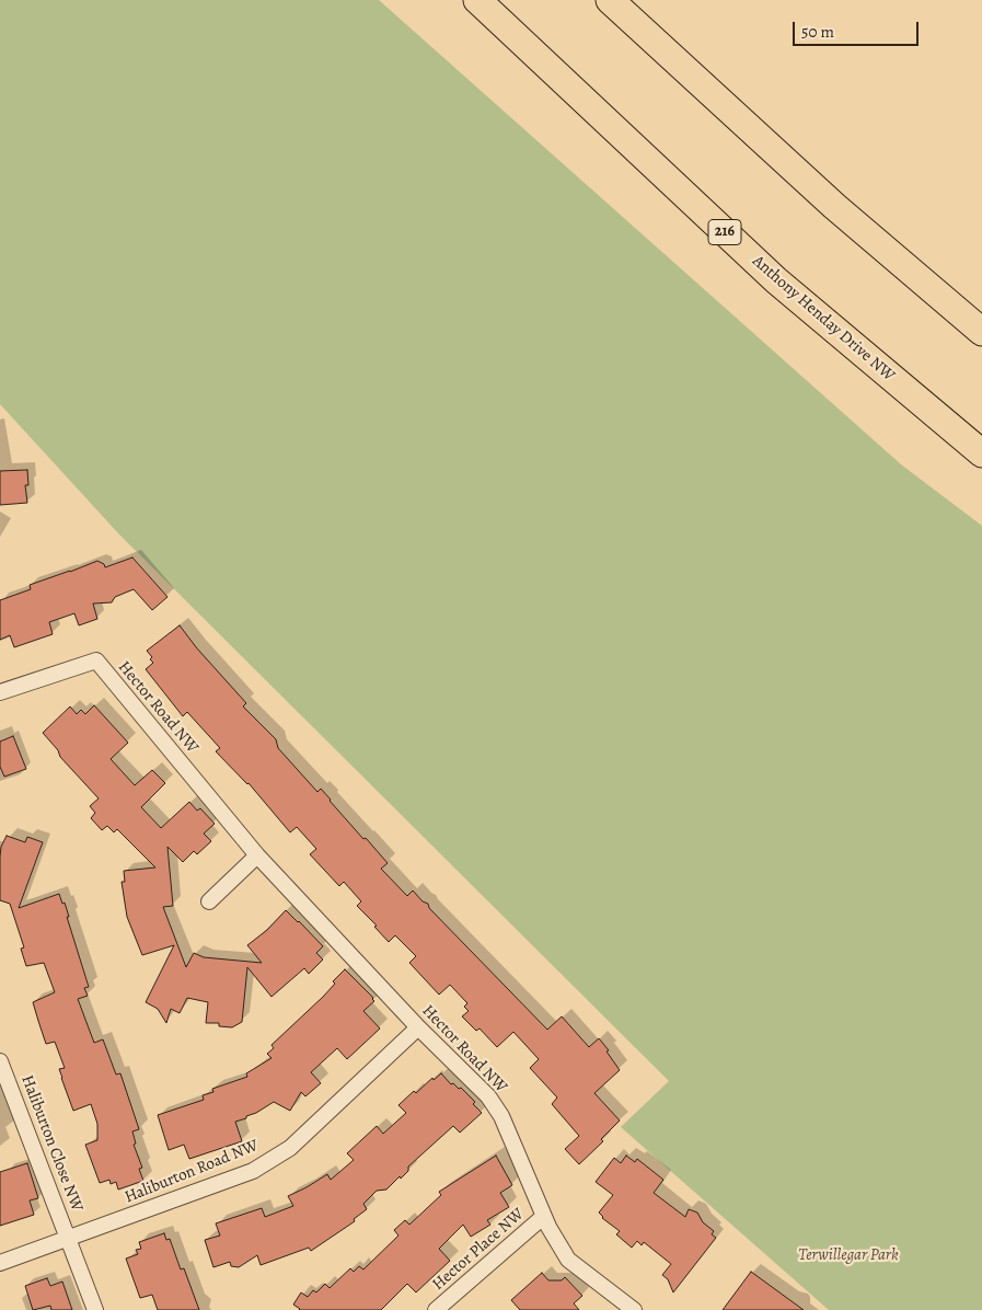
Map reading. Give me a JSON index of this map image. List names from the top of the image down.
{
  "streets": {
    "highway": ["216", "Anthony Henday Drive NW"],
    "street": [
      "Hector Road NW",
      "Haliburton Close NW",
      "Haliburton Road NW",
      "Hector Place NW"
    ]
  },
  "crossings": [
    ["Hector Road NW", "Haliburton Road NW"],
    ["Hector Road NW", "Hector Place NW"],
    ["Haliburton Close NW", "Haliburton Road NW"]
  ],
  "parks": ["Terwillegar Park"],
  "scale_bar": "50 m"
}
